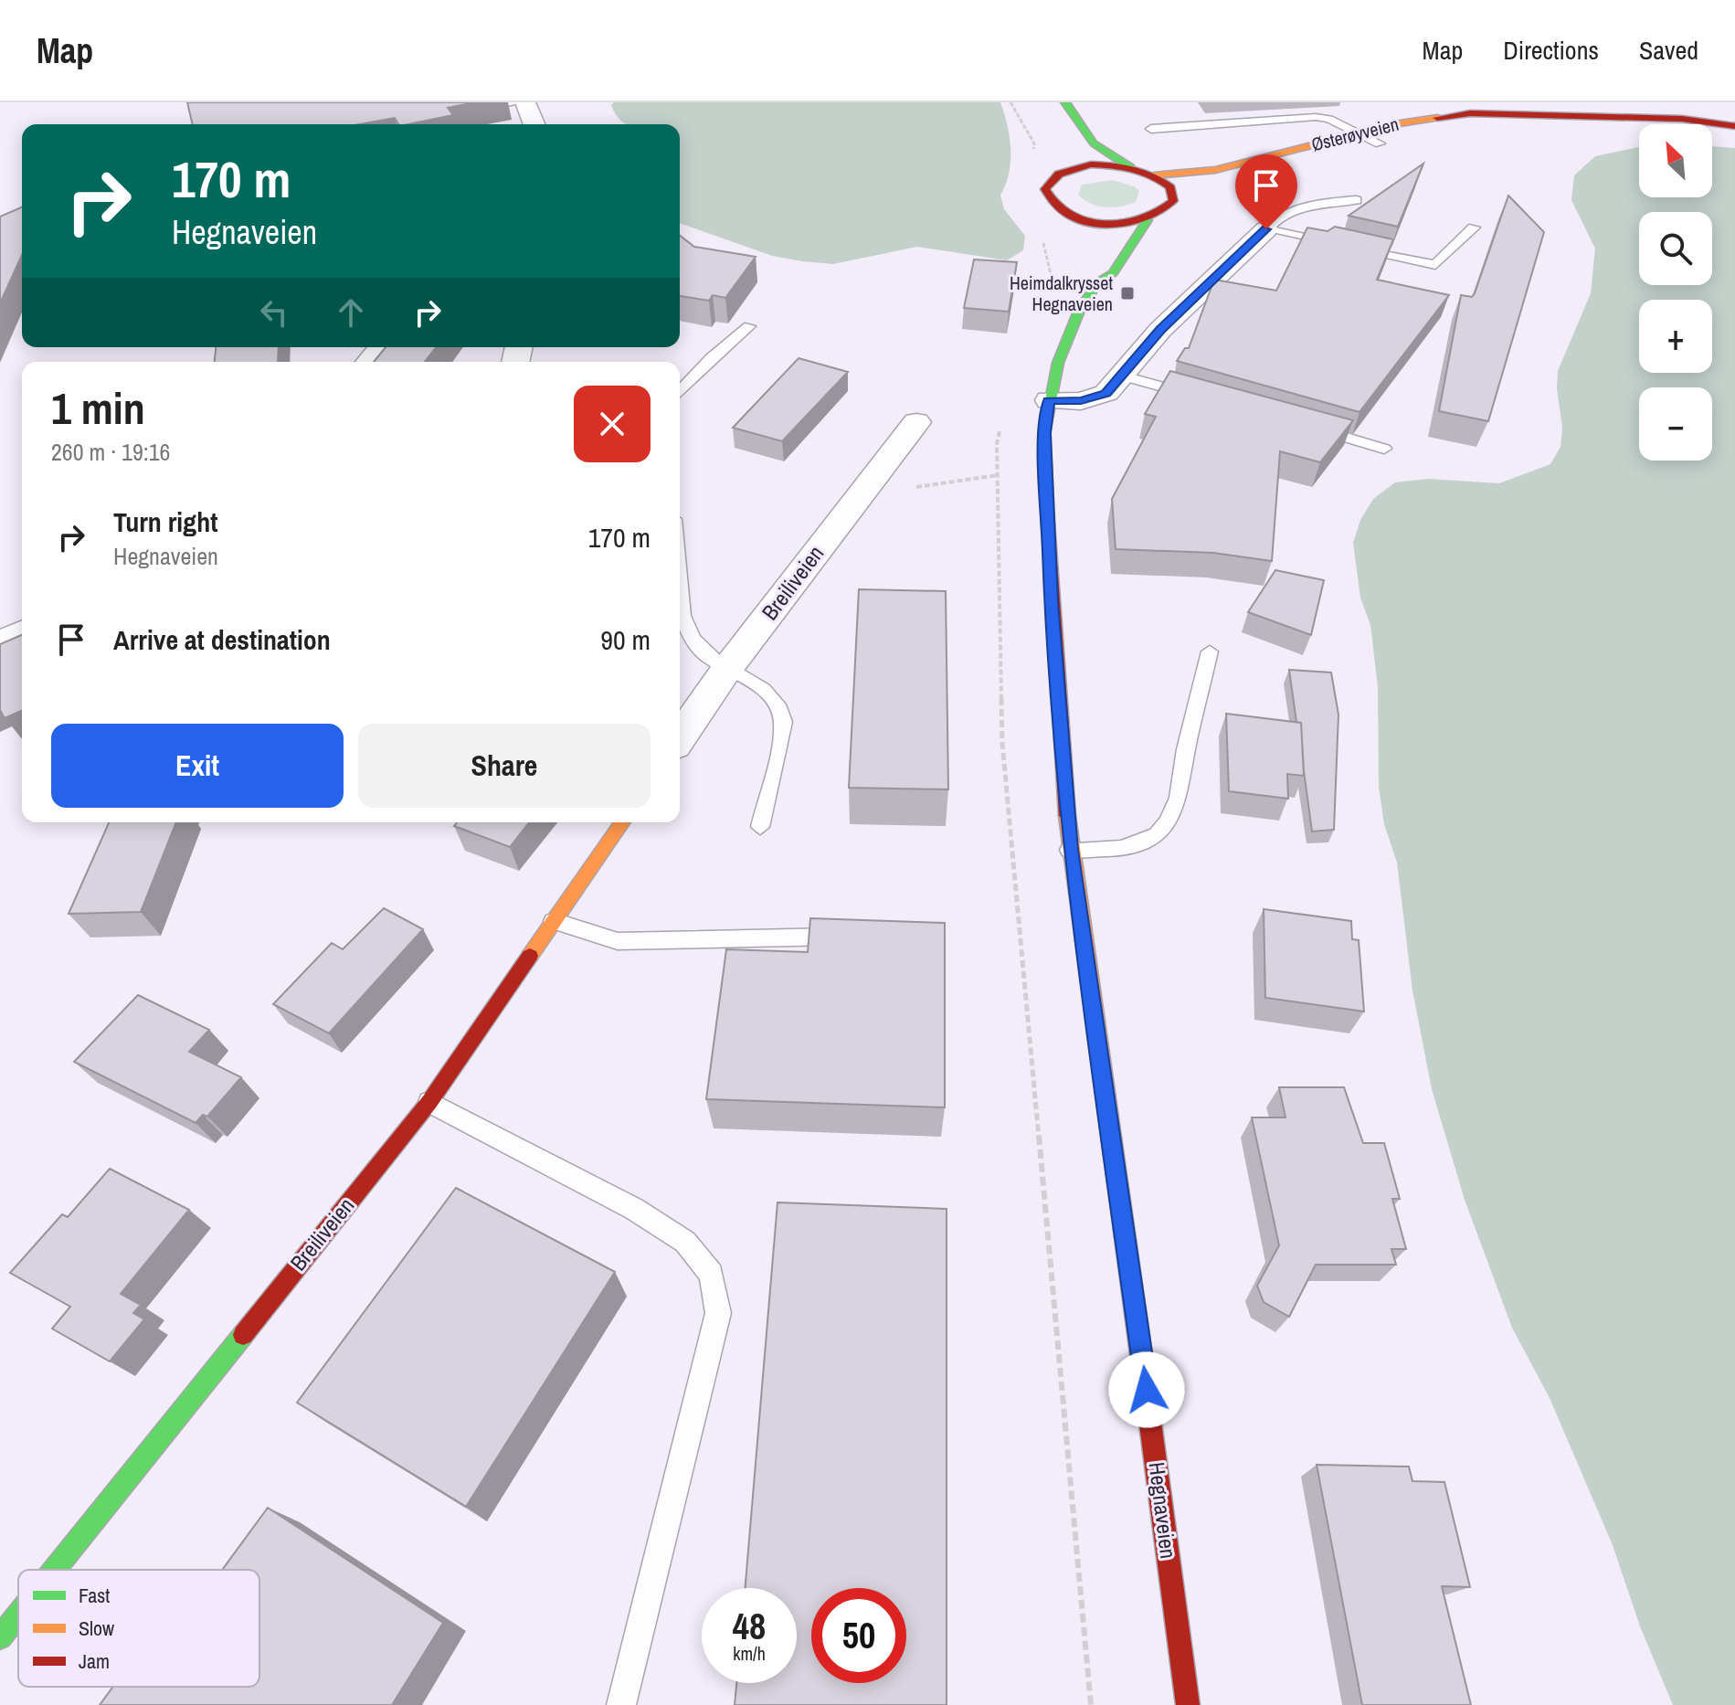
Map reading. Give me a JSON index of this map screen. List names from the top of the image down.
{
  "streets": {
    "main road": ["Østerøyveien", "Breiliveien", "Hegnaveien"]
  },
  "places": {
    "transit": ["Heimdalkrysset Hegnaveien"]
  },
  "legend": ["Fast", "Slow", "Jam"],
  "north": "top left",
  "page": {
    "header": "Map",
    "nav": ["Map", "Directions", "Saved"],
    "map_buttons": ["+", "−"],
    "turn": ["170 m", "Hegnaveien"],
    "heading": ["1 min", "260 m · 19:16"],
    "list": [
      {
        "name": "Turn right",
        "note": "Hegnaveien",
        "value": "170 m"
      },
      {
        "name": "Arrive at destination",
        "value": "90 m"
      }
    ],
    "buttons": ["Exit", "Share"],
    "speed": "48 km/h",
    "limit": "50"
  }
}
